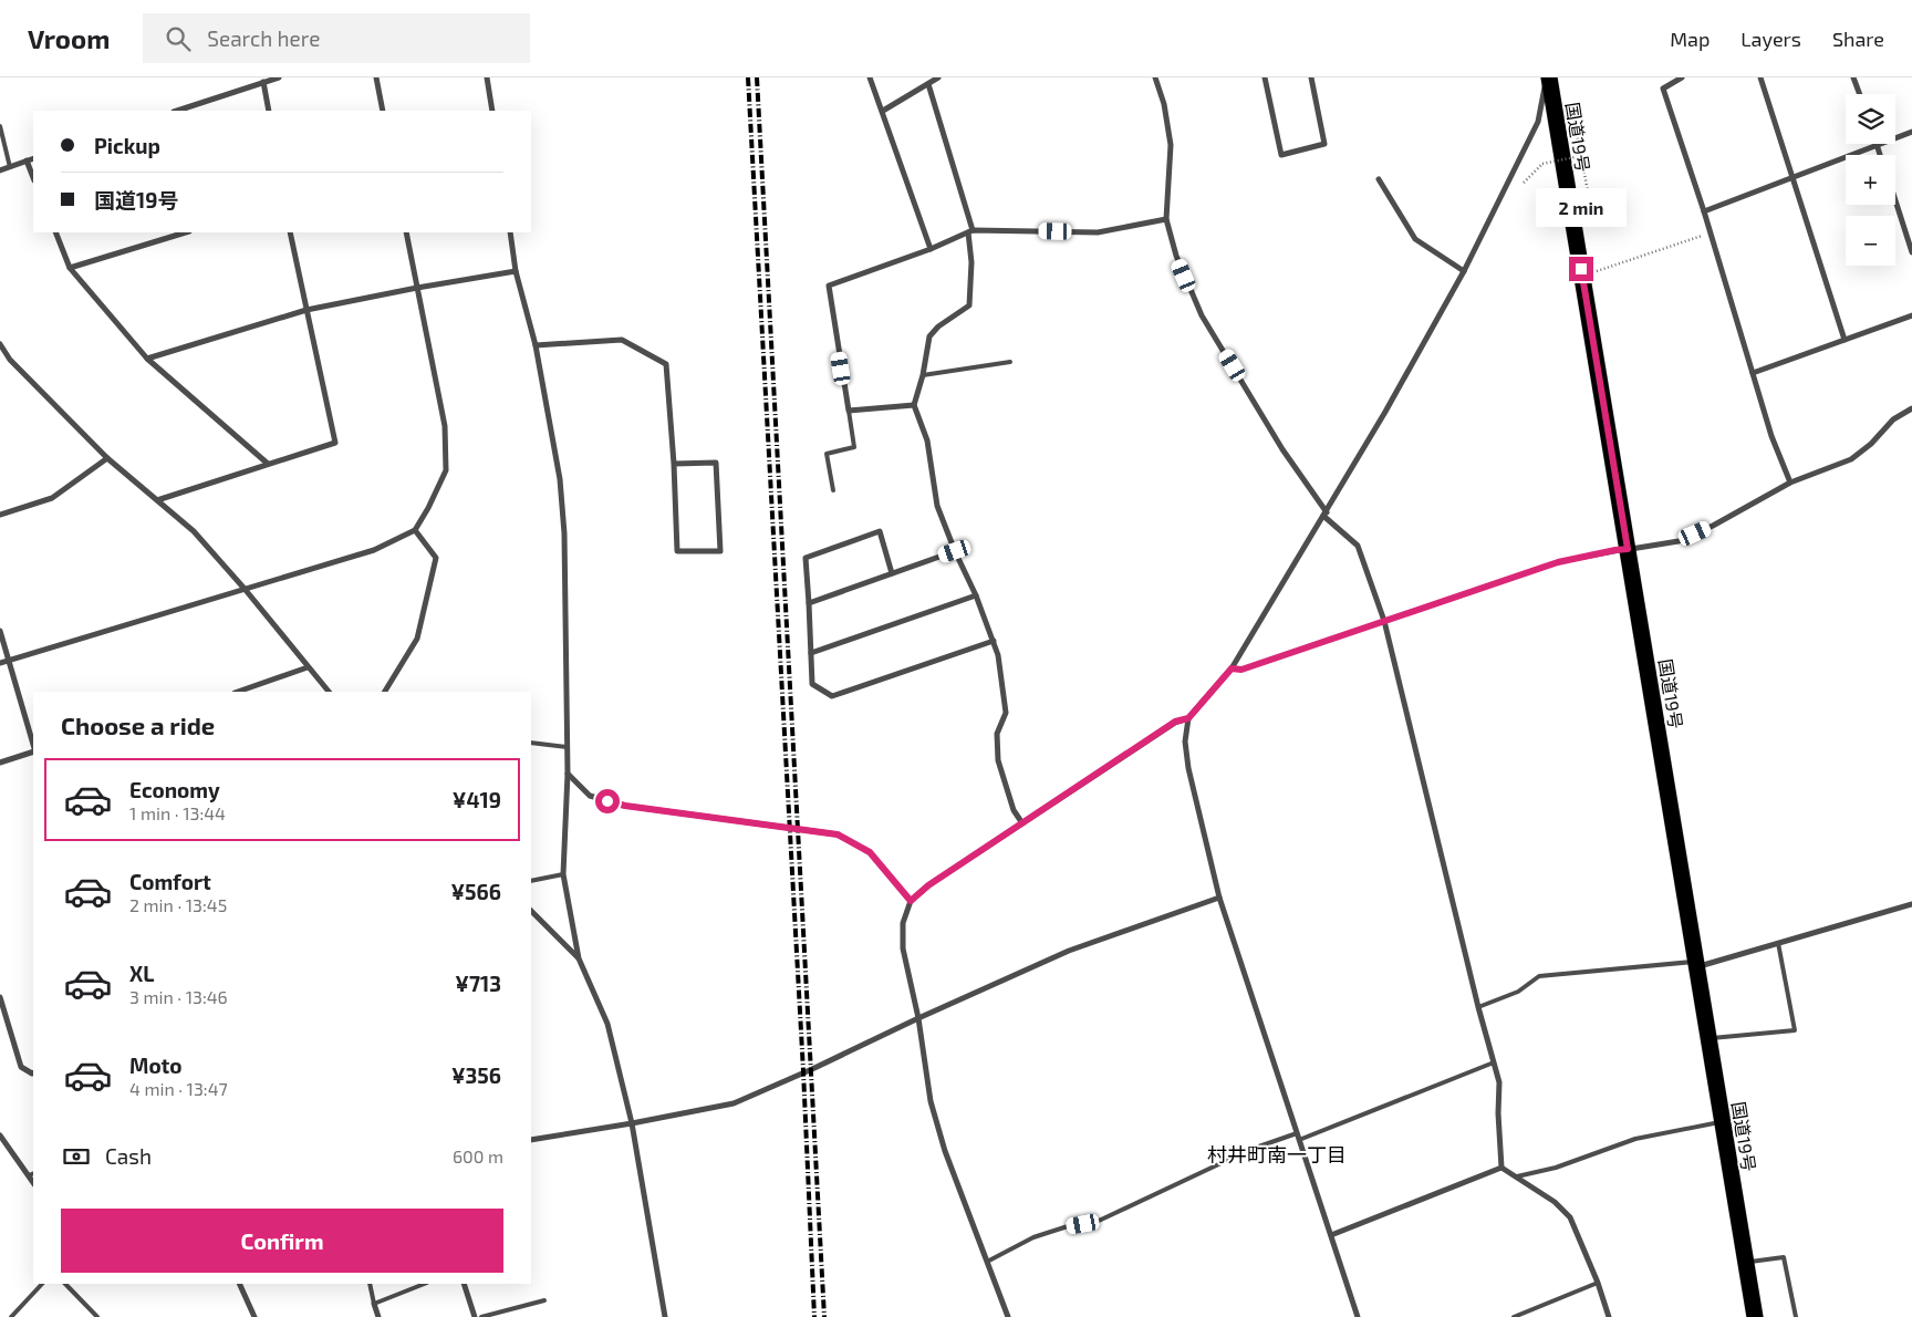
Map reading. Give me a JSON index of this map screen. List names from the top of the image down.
{
  "streets": {
    "highway": ["国道19号"]
  },
  "districts": ["村井町南一丁目"],
  "page": {
    "header": "Vroom",
    "search": "Search here",
    "nav": ["Map", "Layers", "Share"],
    "map_buttons": ["+", "−"],
    "banner": ["Pickup", "国道19号"],
    "bubble": "2 min",
    "heading": "Choose a ride",
    "list": [
      {
        "name": "Economy",
        "note": "1 min · 13:44",
        "value": "¥419"
      },
      {
        "name": "Comfort",
        "note": "2 min · 13:45",
        "value": "¥566"
      },
      {
        "name": "XL",
        "note": "3 min · 13:46",
        "value": "¥713"
      },
      {
        "name": "Moto",
        "note": "4 min · 13:47",
        "value": "¥356"
      }
    ],
    "pay": ["Cash", "600 m"],
    "buttons": "Confirm"
  }
}
